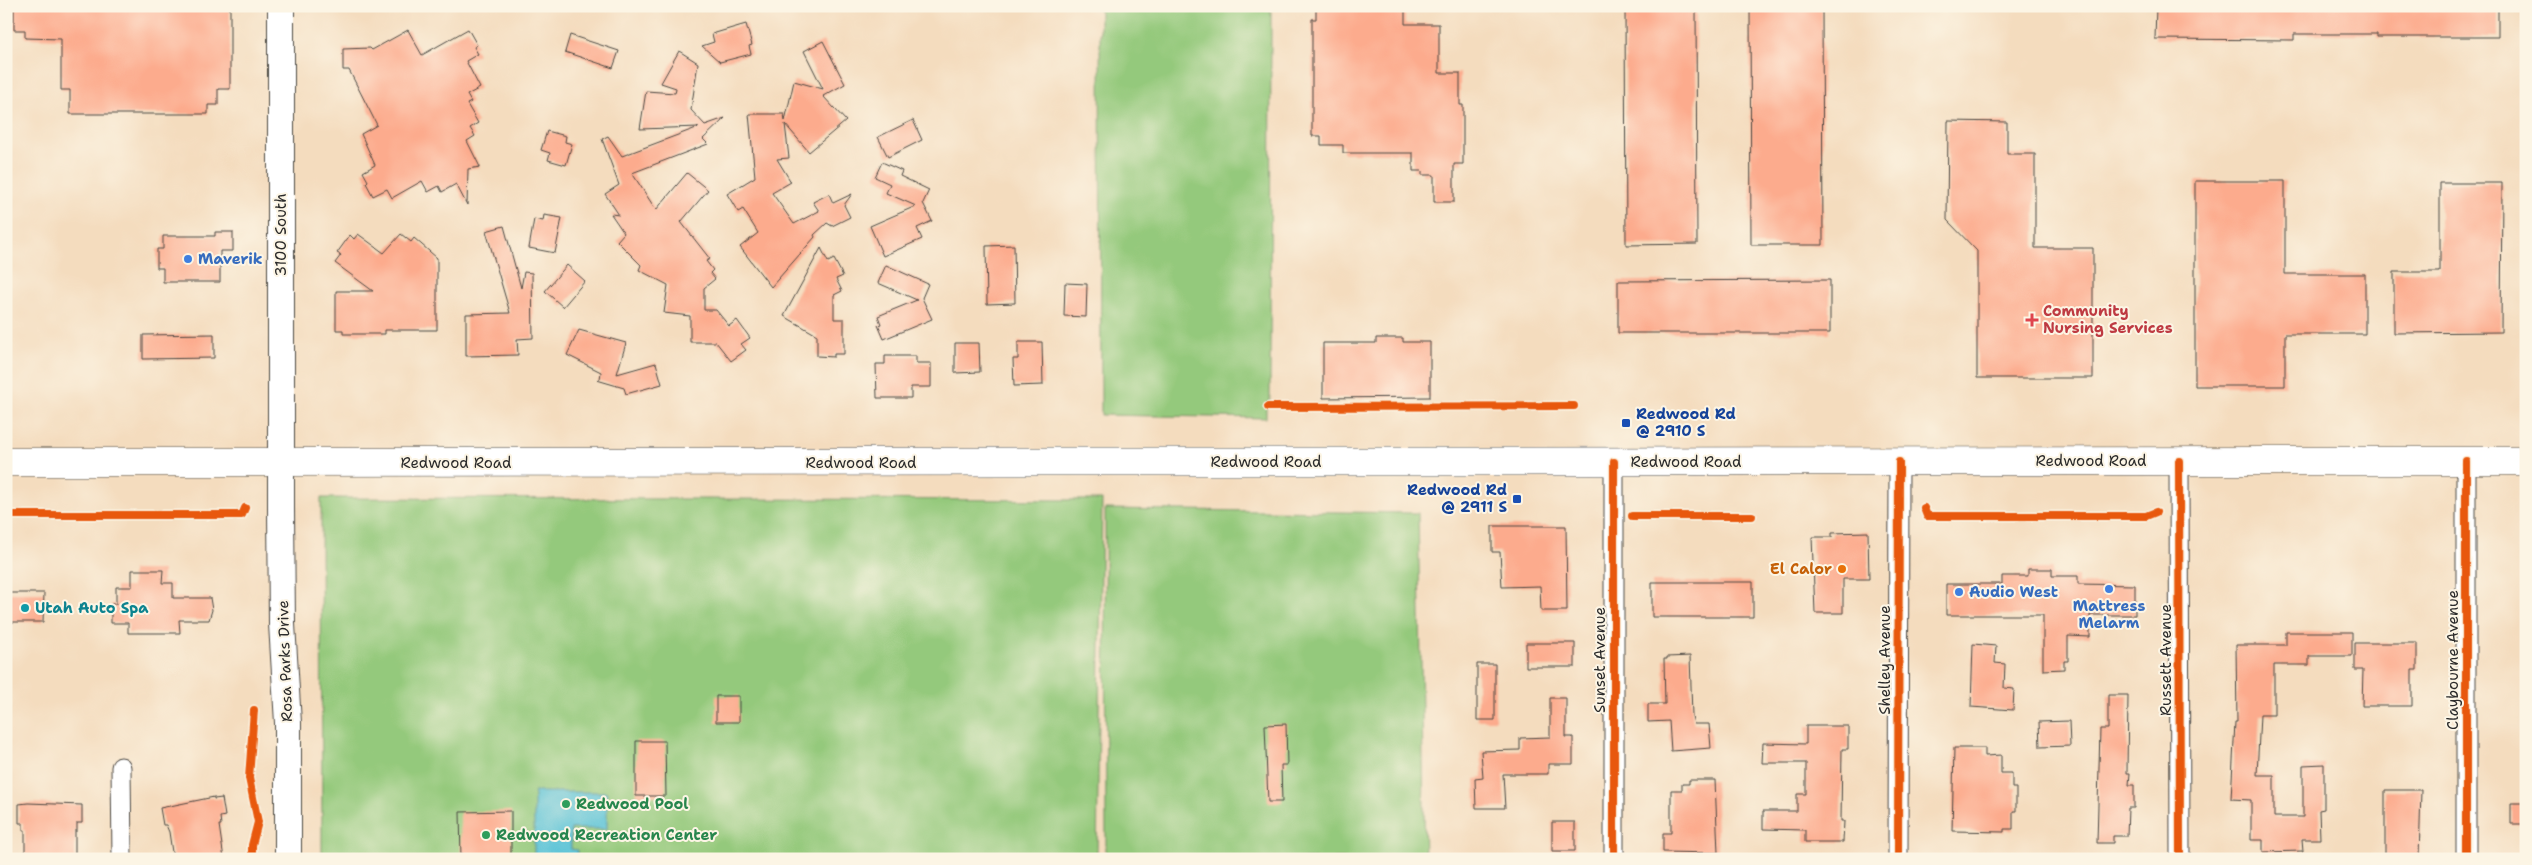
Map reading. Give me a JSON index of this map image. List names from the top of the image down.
{
  "streets": {
    "main road": ["3100 South", "Redwood Road", "Rosa Parks Drive"],
    "street": [
      "Sunset Avenue",
      "Shelley Avenue",
      "Russett Avenue",
      "Claybourne Avenue"
    ]
  },
  "crossings": [
    ["3100 South", "Redwood Road"],
    ["3100 South", "Rosa Parks Drive"],
    ["Redwood Road", "Sunset Avenue"],
    ["Redwood Road", "Shelley Avenue"],
    ["Redwood Road", "Russett Avenue"],
    ["Redwood Road", "Claybourne Avenue"],
    ["Redwood Road", "Rosa Parks Drive"]
  ],
  "places": {
    "other": [
      "Maverik",
      "El Calor",
      "Mattress Melarm",
      "Audio West",
      "Utah Auto Spa",
      "Redwood Pool",
      "Redwood Recreation Center"
    ],
    "health": ["Community Nursing Services"],
    "transit": ["Redwood Rd @ 2910 S", "Redwood Rd @ 2911 S"]
  }
}
